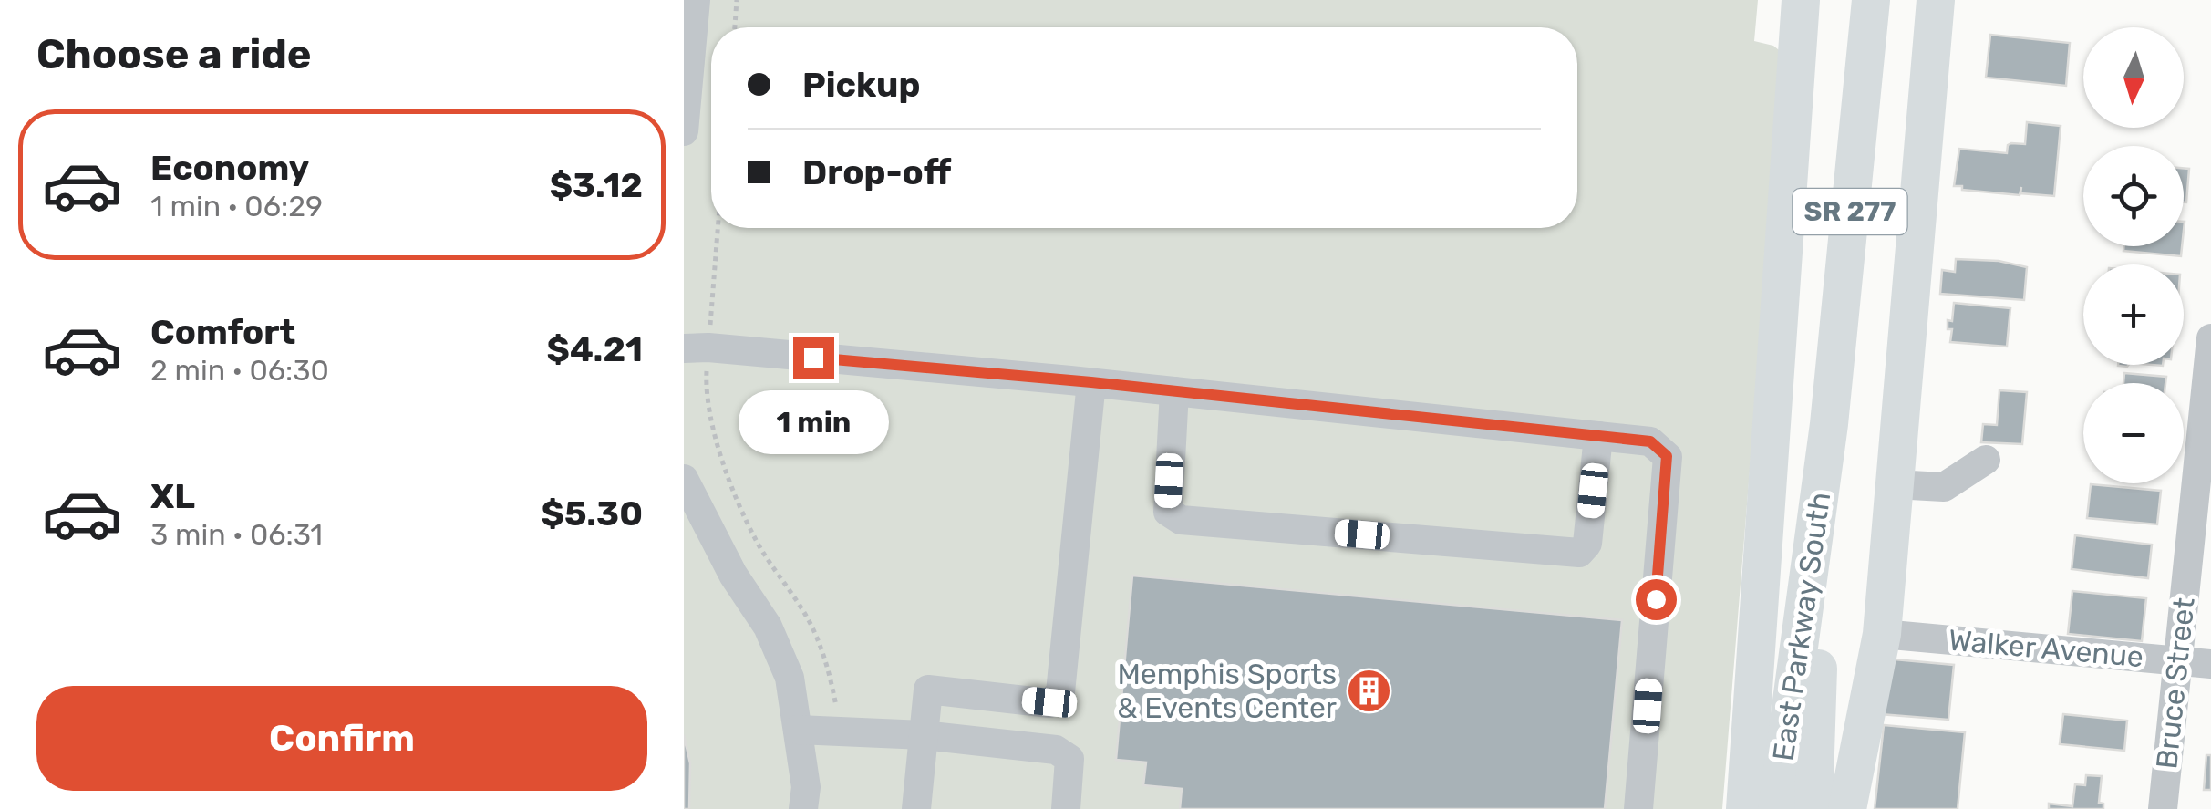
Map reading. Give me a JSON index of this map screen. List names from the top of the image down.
{
  "streets": {
    "main road": ["SR 277", "East Parkway South"],
    "street": ["Walker Avenue", "Bruce Street"]
  },
  "crossings": [
    ["Walker Avenue", "Bruce Street"]
  ],
  "places": {
    "building": ["Memphis Sports & Events Center"]
  },
  "north": "bottom",
  "page": {
    "heading": "Choose a ride",
    "map_buttons": ["+", "−"],
    "banner": ["Pickup", "Drop-off"],
    "list": [
      {
        "name": "Economy",
        "note": "1 min · 06:29",
        "value": "$3.12"
      },
      {
        "name": "Comfort",
        "note": "2 min · 06:30",
        "value": "$4.21"
      },
      {
        "name": "XL",
        "note": "3 min · 06:31",
        "value": "$5.30"
      }
    ],
    "bubble": "1 min",
    "buttons": "Confirm"
  }
}
